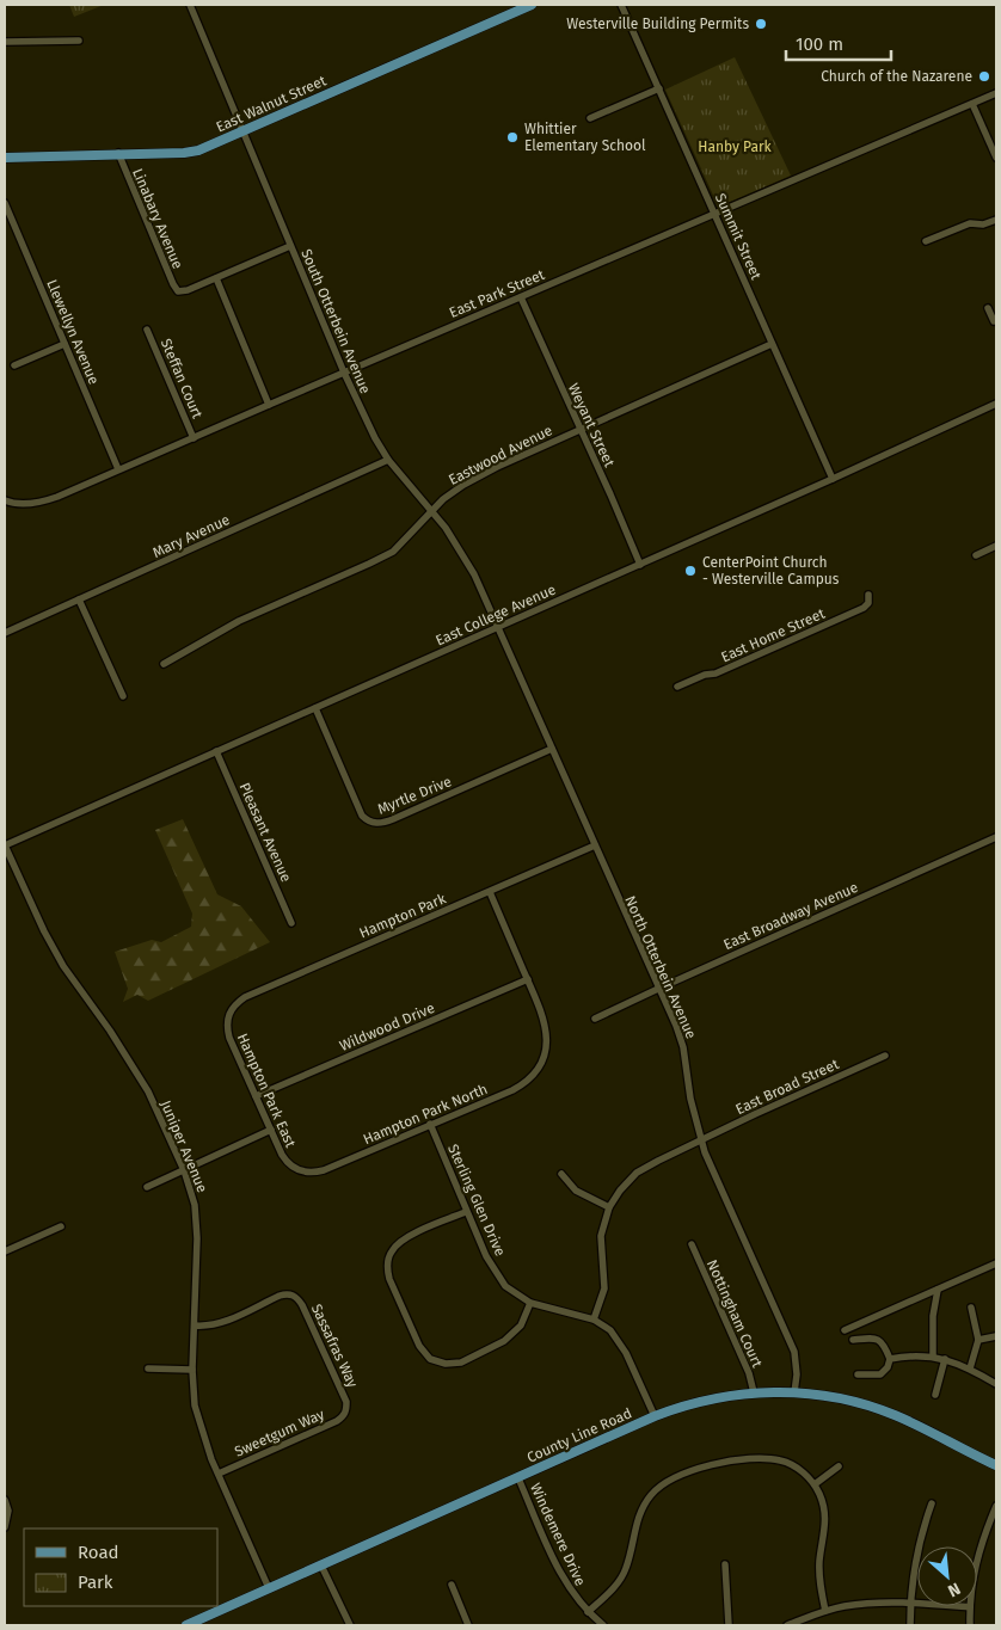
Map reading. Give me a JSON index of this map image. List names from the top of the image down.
{
  "streets": {
    "main road": ["East Walnut Street", "County Line Road"],
    "street": [
      "Linabary Avenue",
      "Summit Street",
      "East Park Street",
      "South Otterbein Avenue",
      "Llewellyn Avenue",
      "Steffan Court",
      "Weyant Street",
      "Eastwood Avenue",
      "Mary Avenue",
      "East College Avenue",
      "East Home Street",
      "Myrtle Drive",
      "Pleasant Avenue",
      "Hampton Park",
      "East Broadway Avenue",
      "North Otterbein Avenue",
      "Wildwood Drive",
      "East Broad Street",
      "Hampton Park East",
      "Hampton Park North",
      "Juniper Avenue",
      "Sterling Glen Drive",
      "Nottingham Court",
      "Sassafras Way",
      "Sweetgum Way",
      "Windemere Drive"
    ]
  },
  "crossings": [
    ["East Walnut Street", "Linabary Avenue"],
    ["East Walnut Street", "South Otterbein Avenue"],
    ["Summit Street", "East Park Street"],
    ["Summit Street", "Eastwood Avenue"],
    ["Summit Street", "East College Avenue"],
    ["East Park Street", "South Otterbein Avenue"],
    ["East Park Street", "Llewellyn Avenue"],
    ["East Park Street", "Steffan Court"],
    ["East Park Street", "Weyant Street"],
    ["South Otterbein Avenue", "Eastwood Avenue"],
    ["South Otterbein Avenue", "Mary Avenue"],
    ["South Otterbein Avenue", "East College Avenue"],
    ["South Otterbein Avenue", "North Otterbein Avenue"],
    ["Weyant Street", "Eastwood Avenue"],
    ["Weyant Street", "East College Avenue"],
    ["East College Avenue", "Myrtle Drive"],
    ["East College Avenue", "Pleasant Avenue"],
    ["East College Avenue", "North Otterbein Avenue"],
    ["East College Avenue", "Juniper Avenue"],
    ["Myrtle Drive", "North Otterbein Avenue"],
    ["Hampton Park", "North Otterbein Avenue"],
    ["Hampton Park", "Hampton Park East"],
    ["East Broadway Avenue", "North Otterbein Avenue"],
    ["North Otterbein Avenue", "East Broad Street"],
    ["North Otterbein Avenue", "County Line Road"],
    ["Wildwood Drive", "Hampton Park East"],
    ["Wildwood Drive", "Hampton Park North"],
    ["Hampton Park East", "Hampton Park North"],
    ["Hampton Park North", "Sterling Glen Drive"],
    ["Juniper Avenue", "Sassafras Way"],
    ["Juniper Avenue", "Sweetgum Way"],
    ["Juniper Avenue", "County Line Road"],
    ["Sterling Glen Drive", "County Line Road"],
    ["Nottingham Court", "County Line Road"],
    ["Sassafras Way", "Sweetgum Way"],
    ["County Line Road", "Windemere Drive"]
  ],
  "parks": ["Hanby Park"],
  "places": [
    "Westerville Building Permits",
    "Church of the Nazarene",
    "Whittier Elementary School",
    "CenterPoint Church - Westerville Campus"
  ],
  "legend": ["Road", "Park"],
  "scale_bar": "100 m",
  "north": "bottom right"
}
